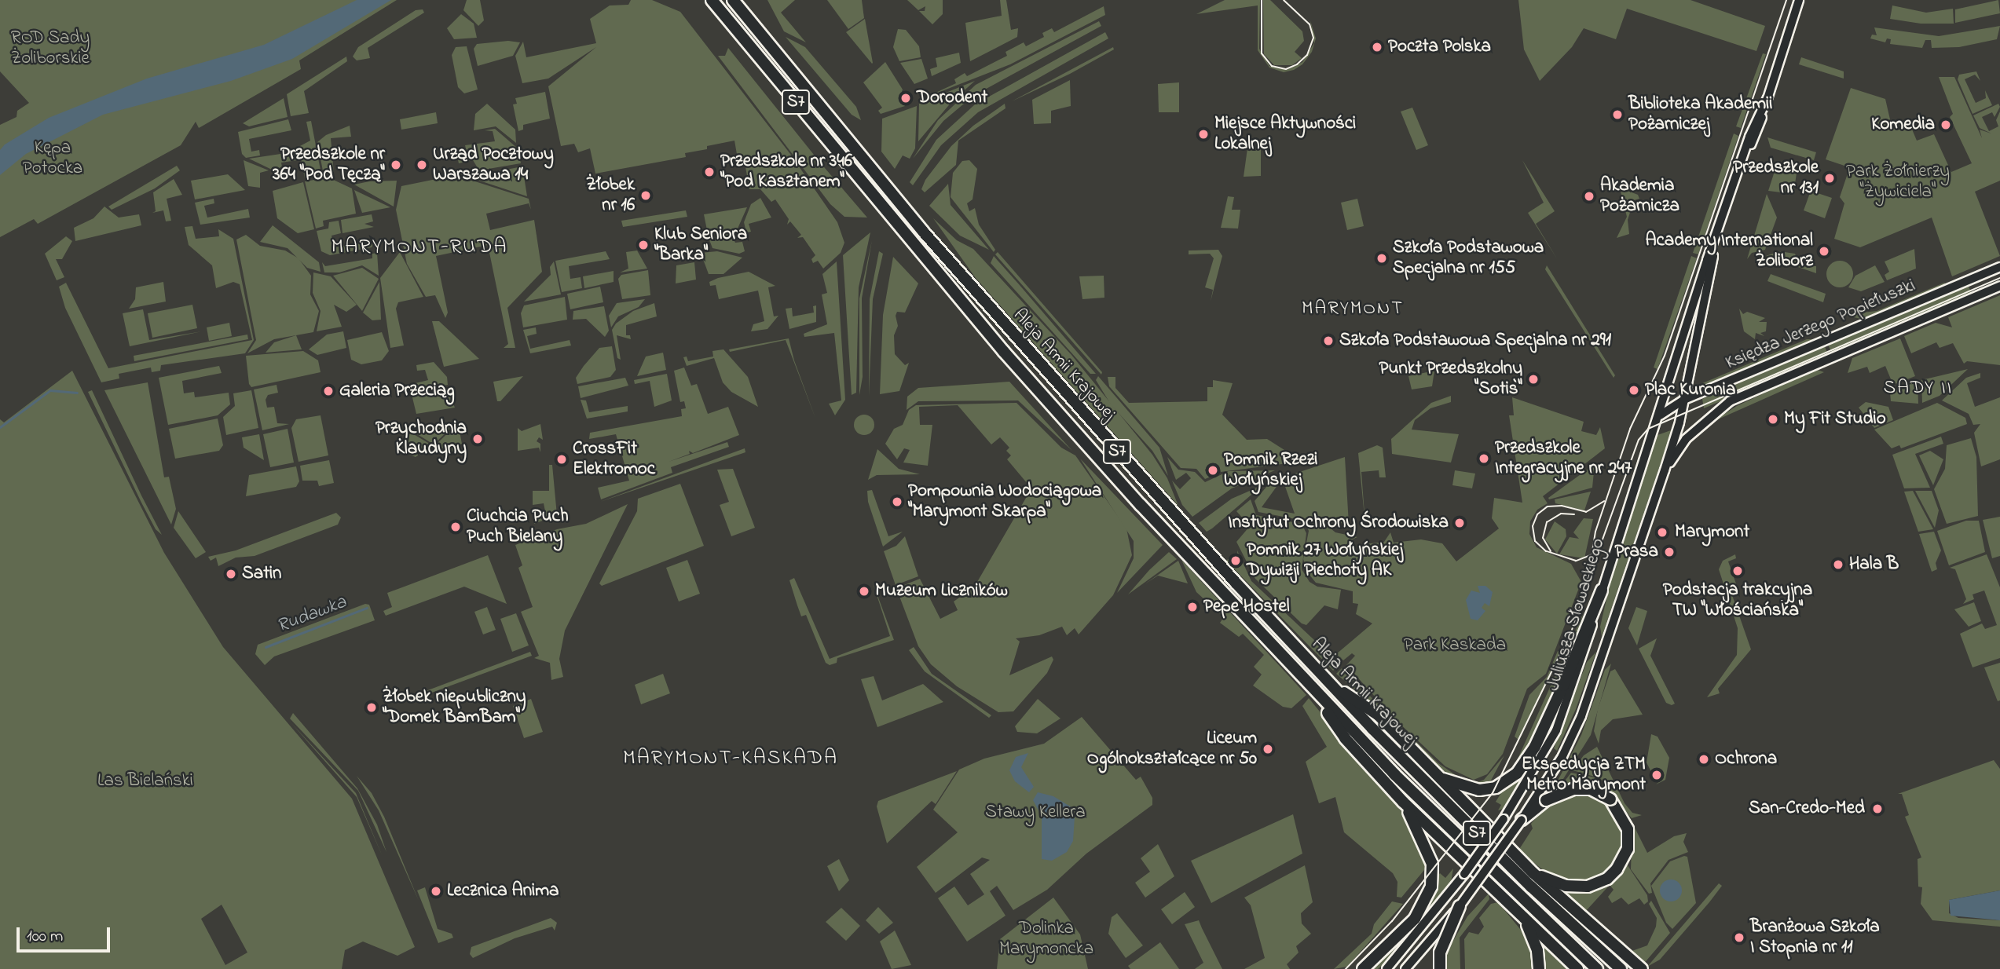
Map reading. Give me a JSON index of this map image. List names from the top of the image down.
{
  "streets": {
    "highway": ["S7", "Aleja Armii Krajowej"],
    "main road": ["Księdza Jerzego Popiełuszki", "Juliusza Słowackiego"]
  },
  "crossings": [
    ["Księdza Jerzego Popiełuszki", "Juliusza Słowackiego"]
  ],
  "districts": [
    "MARYMONT-RUDA",
    "MARYMONT",
    "SADY II",
    "MARYMONT-KASKADA"
  ],
  "water": ["Rudawka"],
  "parks": [
    "ROD Sady Żoliborskie",
    "Kępa Potocka",
    "Park Żołnierzy \"Żywiciela\"",
    "Park Kaskada",
    "Las Bielański",
    "Stawy Kellera",
    "Dolinka Marymoncka"
  ],
  "places": [
    "Poczta Polska",
    "Dorodent",
    "Biblioteka Akademii Pożarniczej",
    "Komedia",
    "Miejsce Aktywności Lokalnej",
    "Przedszkole nr 364 \"Pod Tęczą\"",
    "Urząd Pocztowy Warszawa 14",
    "Przedszkole nr 346 \"Pod Kasztanem\"",
    "Przedszkole nr 131",
    "Żłobek nr 16",
    "Akademia Pożarnicza",
    "Klub Seniora \"Barka\"",
    "Academy International Żoliborz",
    "Szkoła Podstawowa Specjalna nr 155",
    "Szkoła Podstawowa Specjalna nr 291",
    "Punkt Przedszkolny \"Sotis\"",
    "Plac Kuronia",
    "Galeria Przeciąg",
    "My Fit Studio",
    "Przychodnia Klaudyny",
    "Przedszkole Integracyjne nr 247",
    "CrossFit Elektromoc",
    "Pomnik Rzezi Wołyńskiej",
    "Pompownia Wodociągowa \"Marymont Skarpa\"",
    "Instytut Ochrony Środowiska",
    "Ciuchcia Puch Puch Bielany",
    "Marymont",
    "Prasa",
    "Pomnik 27 Wołyńskiej Dywizji Piechoty AK",
    "Hala B",
    "Podstacja trakcyjna TW \"Włościańska\"",
    "Satin",
    "Muzeum Liczników",
    "Pepe Hostel",
    "Żłobek niepubliczny \"Domek BamBam\"",
    "Liceum Ogólnokształcące nr 50",
    "Ochrona",
    "Ekspedycja ZTM Metro Marymont",
    "San-Credo-Med",
    "Lecznica Anima",
    "Branżowa Szkoła I Stopnia nr 11"
  ],
  "scale_bar": "100 m"
}
